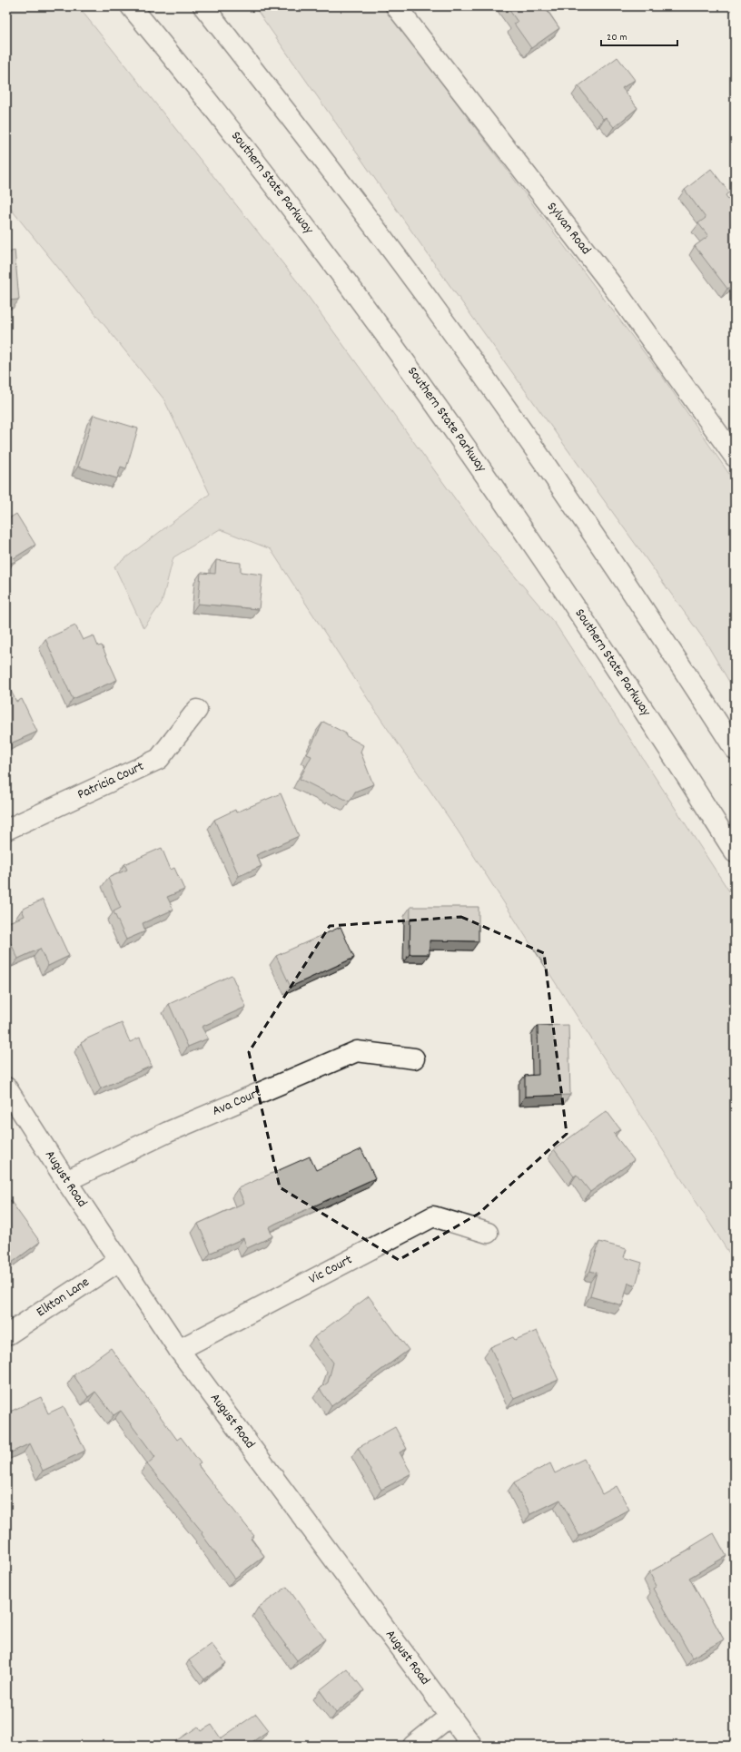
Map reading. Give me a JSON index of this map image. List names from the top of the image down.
{
  "streets": {
    "main road": [
      "Southern State Parkway",
      "Sylvan Road",
      "Patricia Court",
      "Ava Court",
      "August Road",
      "Vic Court",
      "Elkton Lane"
    ]
  },
  "crossings": [
    ["Ava Court", "August Road"],
    ["August Road", "Vic Court"],
    ["August Road", "Elkton Lane"]
  ],
  "scale_bar": "20 m"
}
